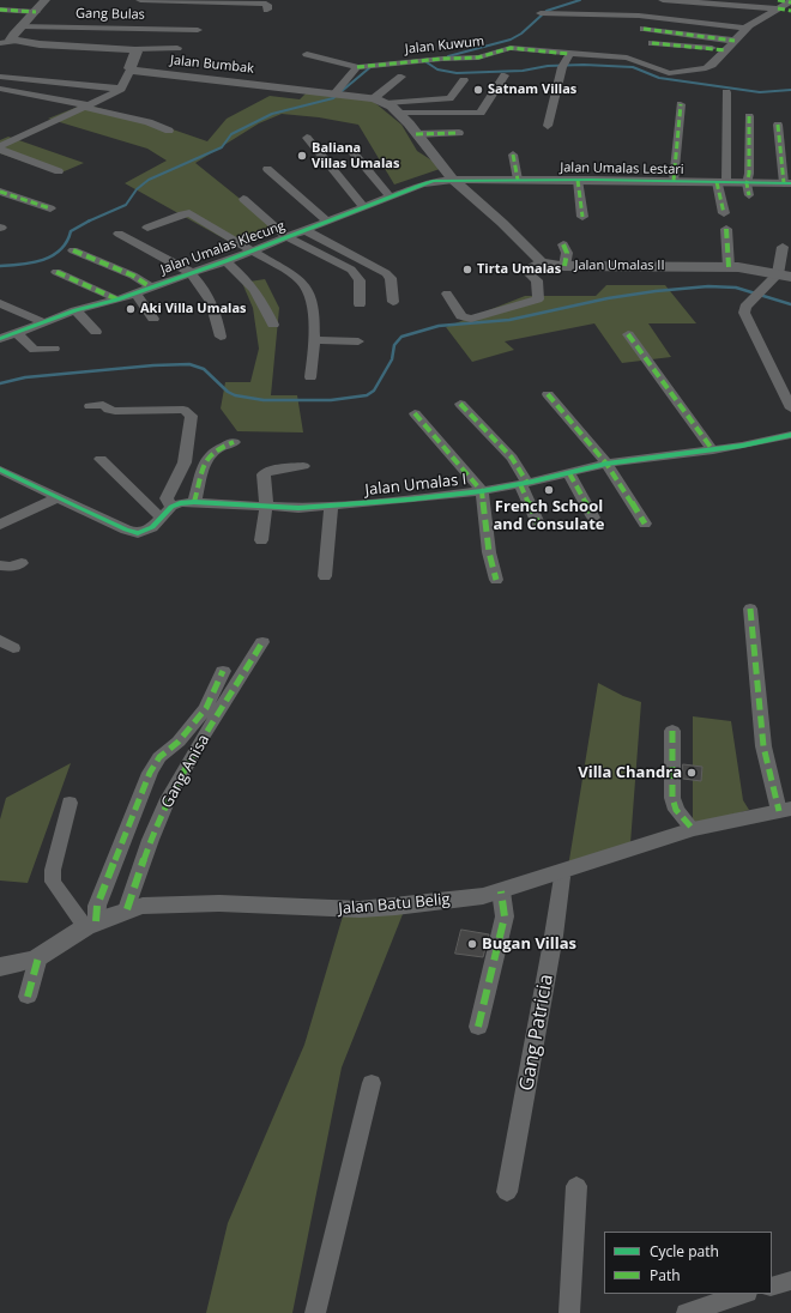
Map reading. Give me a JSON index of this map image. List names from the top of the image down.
{
  "streets": {
    "street": [
      "Gang Bulas",
      "Jalan Kuwum",
      "Jalan Bumbak",
      "Jalan Umalas Lestari",
      "Jalan Umalas Klecung",
      "Jalan Umalas II",
      "Jalan Umalas I",
      "Gang Anisa",
      "Jalan Batu Belig",
      "Gang Patricia"
    ]
  },
  "crossings": [
    ["Jalan Bumbak", "Jalan Umalas Lestari"],
    ["Jalan Bumbak", "Jalan Umalas Klecung"],
    ["Jalan Umalas Lestari", "Jalan Umalas Klecung"],
    ["Gang Anisa", "Jalan Batu Belig"],
    ["Jalan Batu Belig", "Gang Patricia"]
  ],
  "places": [
    "Satnam Villas",
    "Baliana Villas Umalas",
    "Tirta Umalas",
    "Aki Villa Umalas",
    "French School and Consulate",
    "Villa Chandra",
    "Bugan Villas"
  ],
  "legend": ["Cycle path", "Path"]
}
